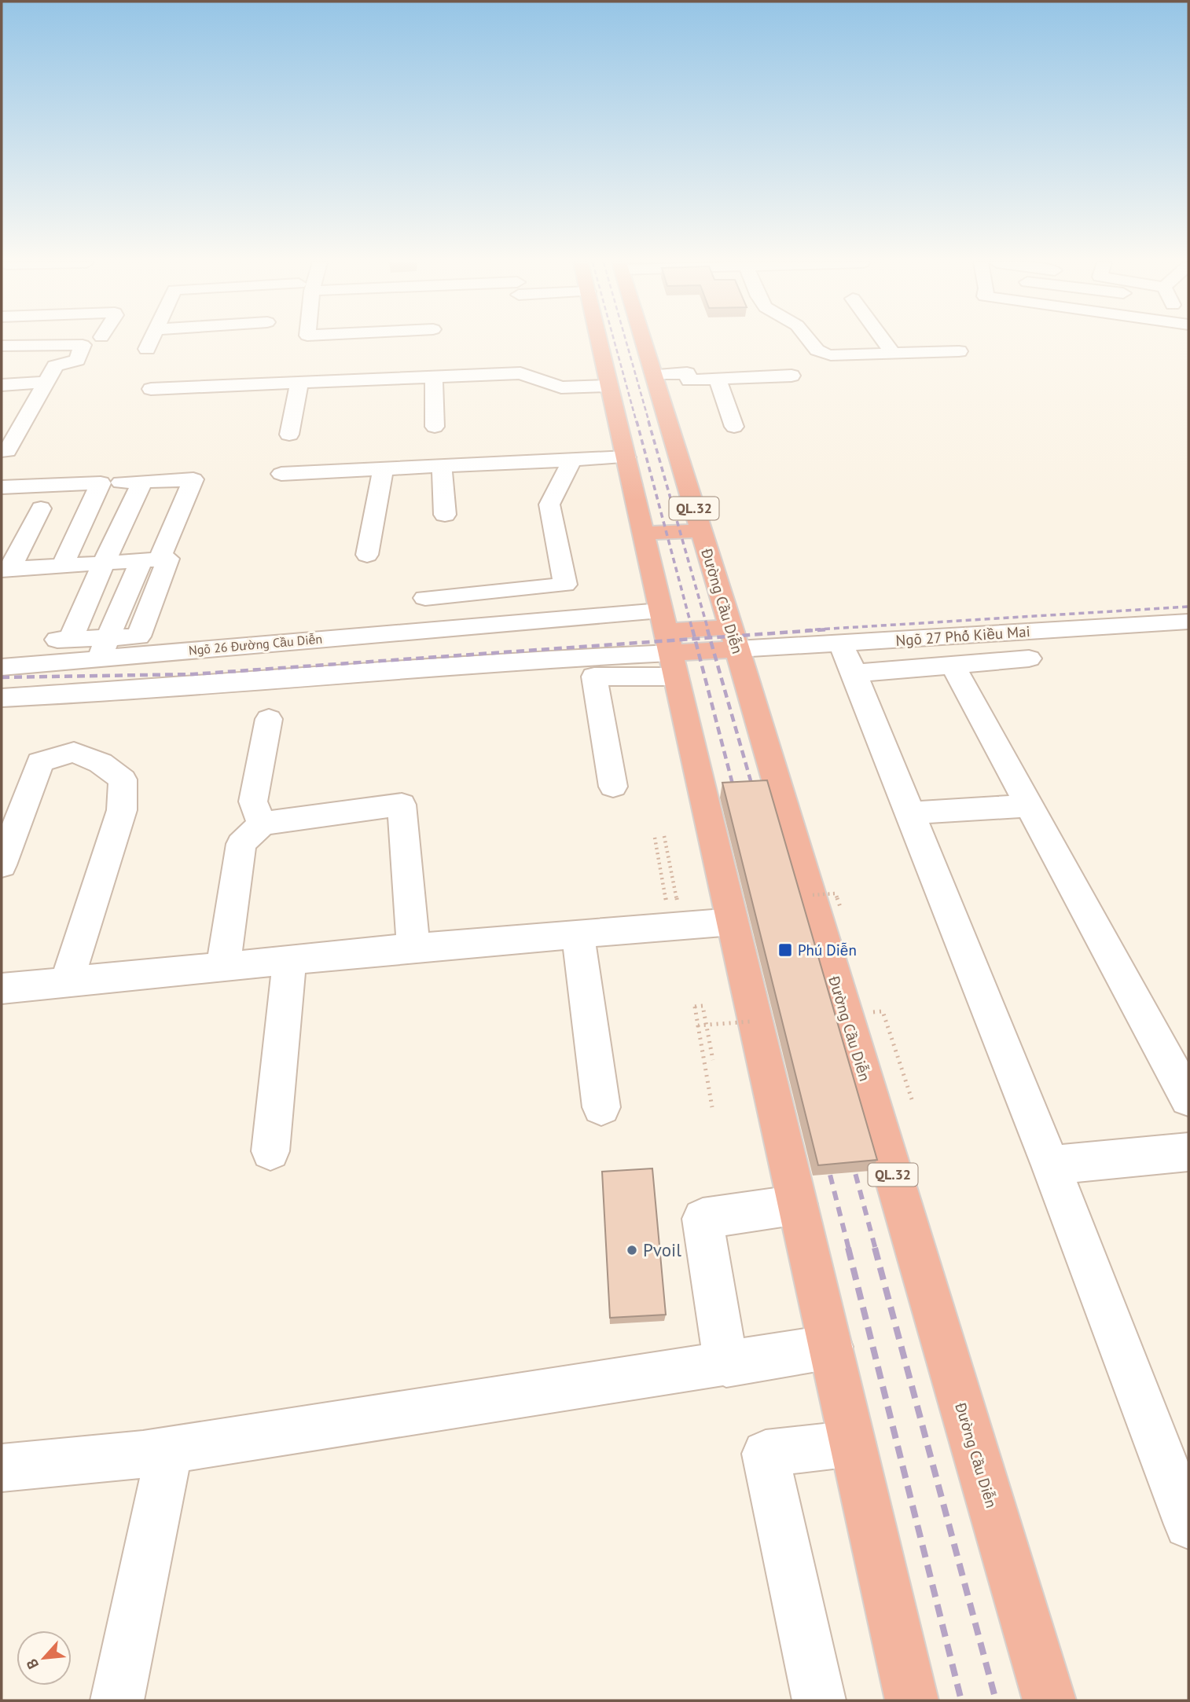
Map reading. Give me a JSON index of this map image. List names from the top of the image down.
{
  "streets": {
    "highway": ["QL.32", "Đường Cầu Diễn"],
    "street": ["Ngõ 27 Phố Kiều Mai", "Ngõ 26 Đường Cầu Diễn"]
  },
  "crossings": [
    ["Đường Cầu Diễn", "Ngõ 27 Phố Kiều Mai"],
    ["Đường Cầu Diễn", "Ngõ 26 Đường Cầu Diễn"]
  ],
  "places": {
    "transit": ["Phú Diễn"],
    "other": ["Pvoil"]
  },
  "north": "bottom left"
}
